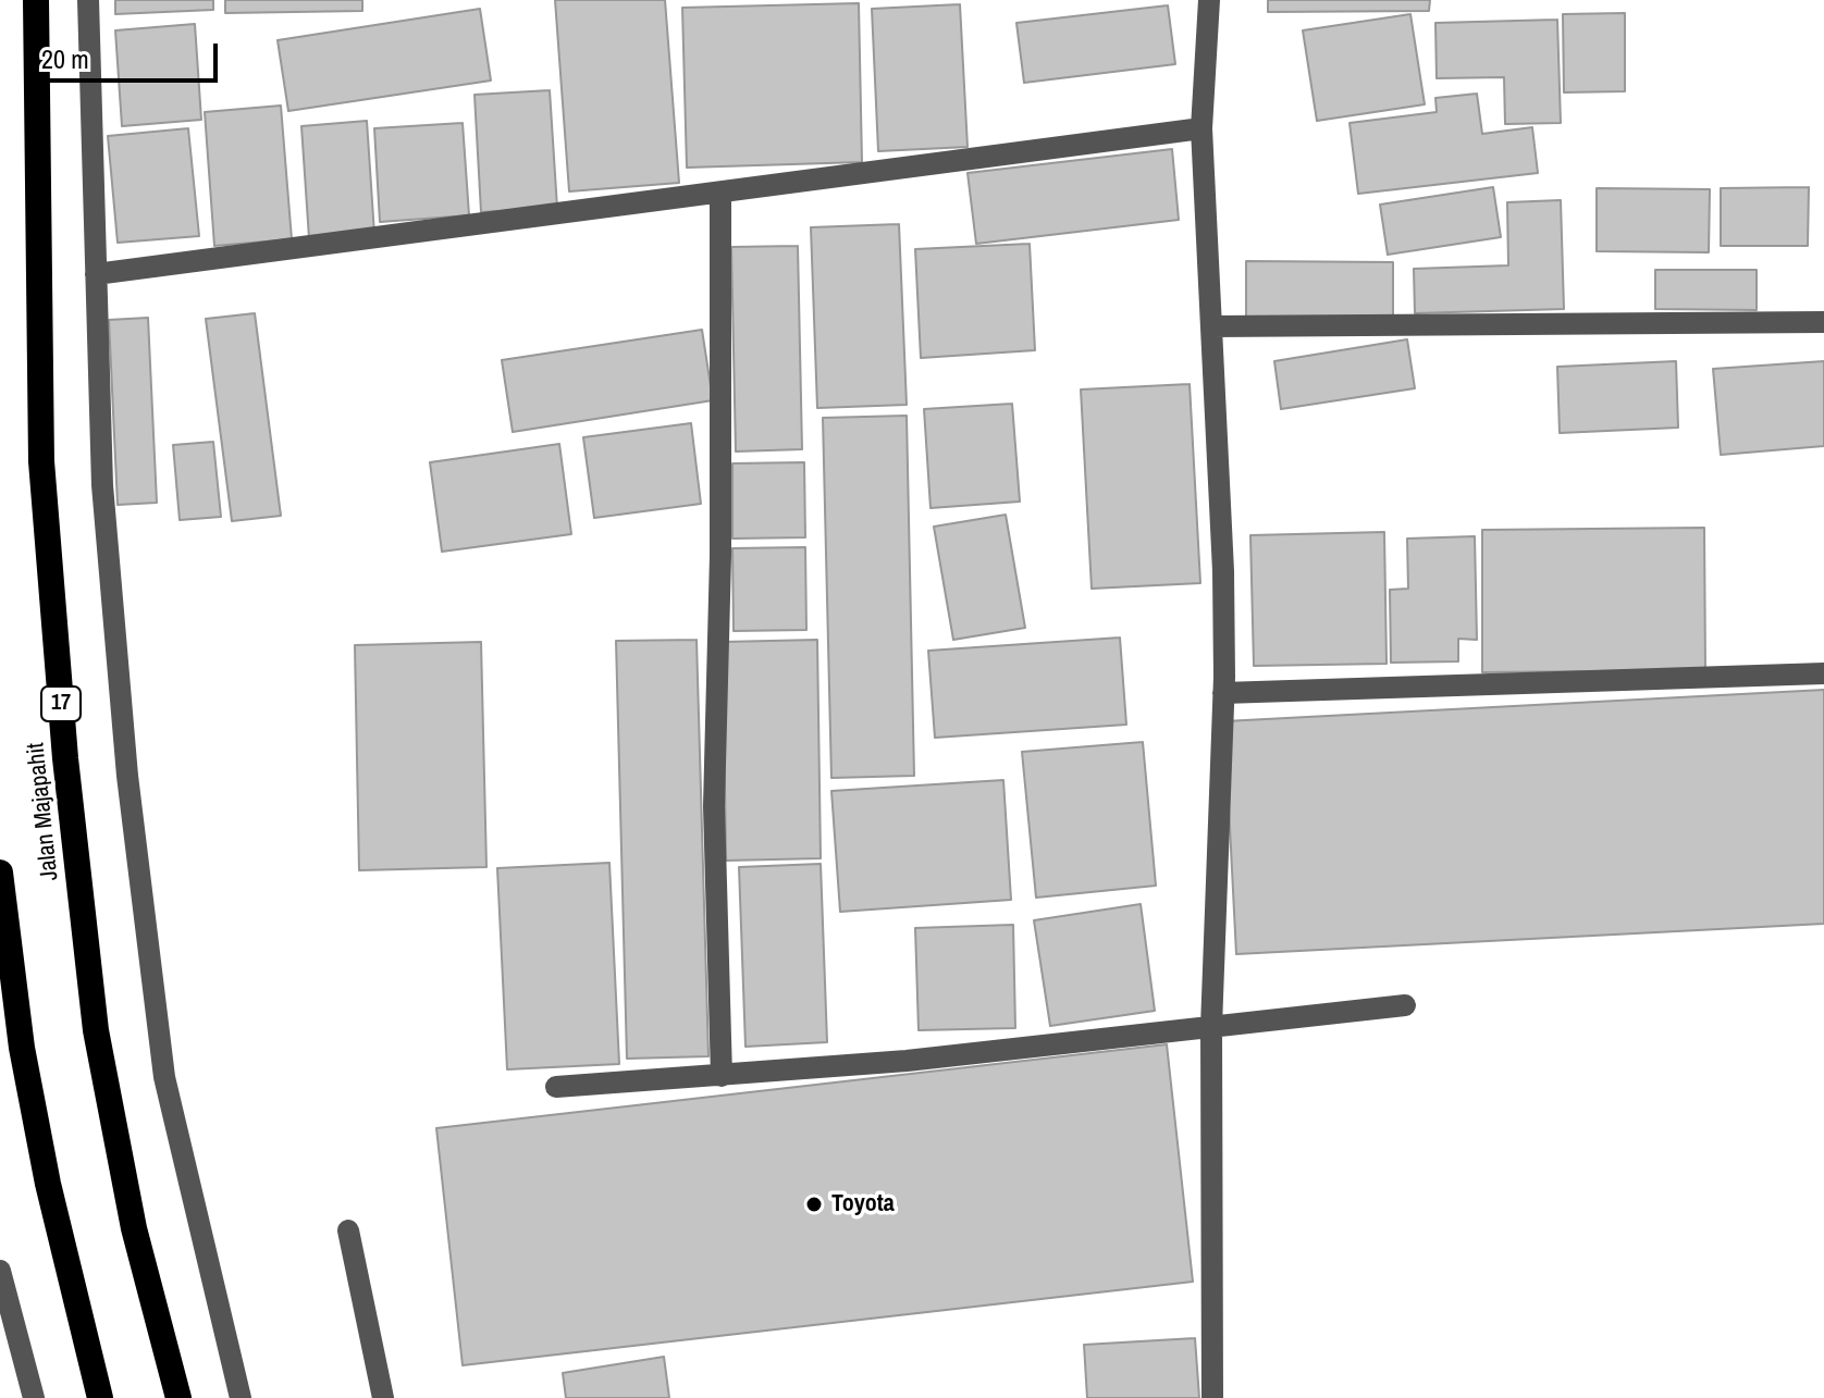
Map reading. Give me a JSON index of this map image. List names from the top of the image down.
{
  "streets": {
    "highway": ["17", "Jalan Majapahit"]
  },
  "places": ["Toyota"],
  "scale_bar": "20 m"
}
